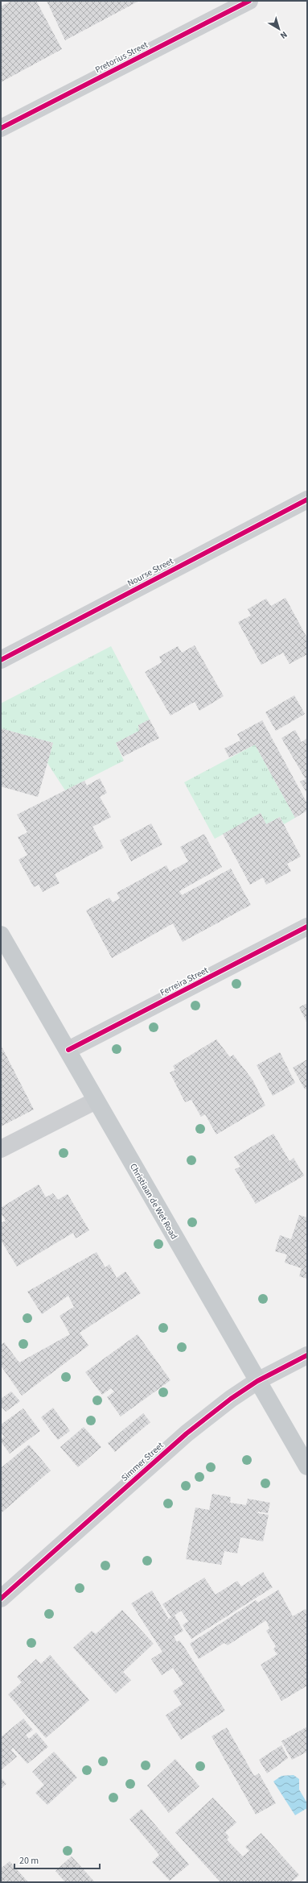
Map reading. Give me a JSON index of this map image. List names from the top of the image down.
{
  "streets": {
    "main road": ["Christiaan de Wet Road"],
    "street": [
      "Pretorius Street",
      "Nourse Street",
      "Ferreira Street",
      "Simmer Street"
    ]
  },
  "crossings": [
    ["Ferreira Street", "Christiaan de Wet Road"],
    ["Christiaan de Wet Road", "Simmer Street"]
  ],
  "scale_bar": "20 m",
  "north": "bottom right"
}
